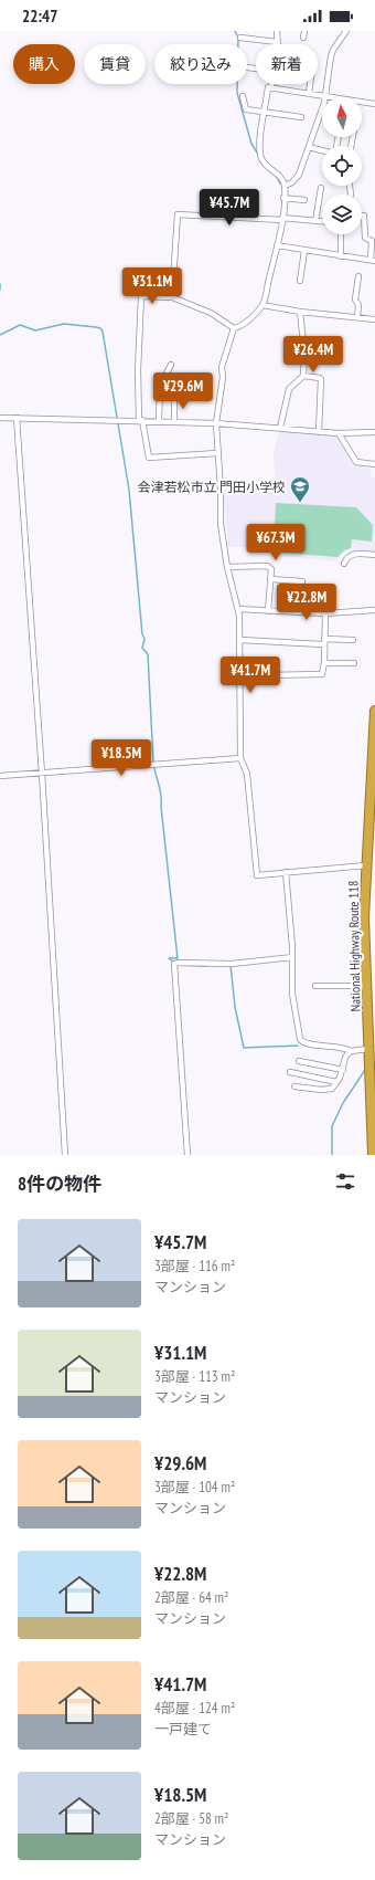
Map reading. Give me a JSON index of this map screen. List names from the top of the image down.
{
  "streets": {
    "highway": ["National Highway Route 118"]
  },
  "places": {
    "school or university": ["会津若松市立 門田小学校"]
  },
  "north": "top",
  "page": {
    "status": "22:47",
    "chip": [
      "購入",
      "賃貸",
      "絞り込み",
      "新着"
    ],
    "price": [
      "¥45.7M",
      "¥31.1M",
      "¥26.4M",
      "¥29.6M",
      "¥67.3M",
      "¥22.8M",
      "¥41.7M",
      "¥18.5M"
    ],
    "heading": "8件の物件",
    "list": [
      {
        "name": "¥45.7M",
        "note": "3部屋 · 116 m² · マンション"
      },
      {
        "name": "¥31.1M",
        "note": "3部屋 · 113 m² · マンション"
      },
      {
        "name": "¥29.6M",
        "note": "3部屋 · 104 m² · マンション"
      },
      {
        "name": "¥22.8M",
        "note": "2部屋 · 64 m² · マンション"
      },
      {
        "name": "¥41.7M",
        "note": "4部屋 · 124 m² · 一戸建て"
      },
      {
        "name": "¥18.5M",
        "note": "2部屋 · 58 m² · マンション"
      }
    ]
  }
}
